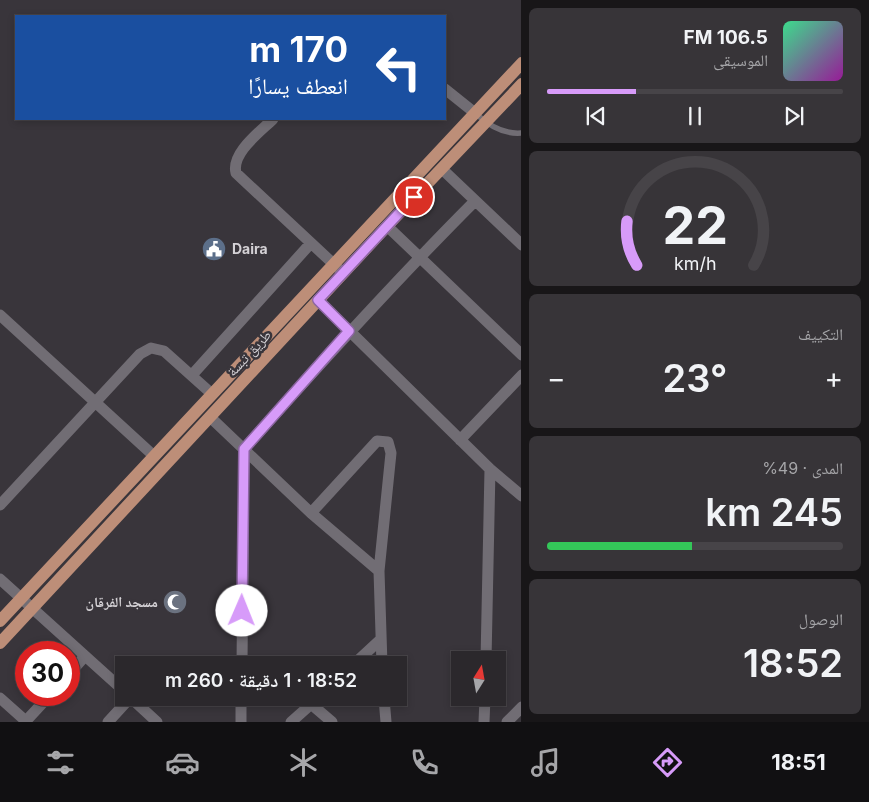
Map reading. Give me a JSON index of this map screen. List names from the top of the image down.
{
  "streets": {
    "main road": ["طريق تبسة"]
  },
  "places": {
    "public building": ["Daira"],
    "mosque": ["مسجد الفرقان"]
  },
  "north": "top",
  "page": {
    "turn": ["170 m", "انعطف يسارًا"],
    "song": ["106.5 FM", "الموسيقى"],
    "tile": [
      "التكييف",
      ["المدى · 49%", "245 km"],
      ["الوصول", "18:52"]
    ],
    "heat": ["−", "23°", "+"],
    "limit": "30",
    "trip": "18:52 · 1 دقيقة · 260 m",
    "tabs": "18:51",
    "gauge": ["22", "km/h"]
  }
}
